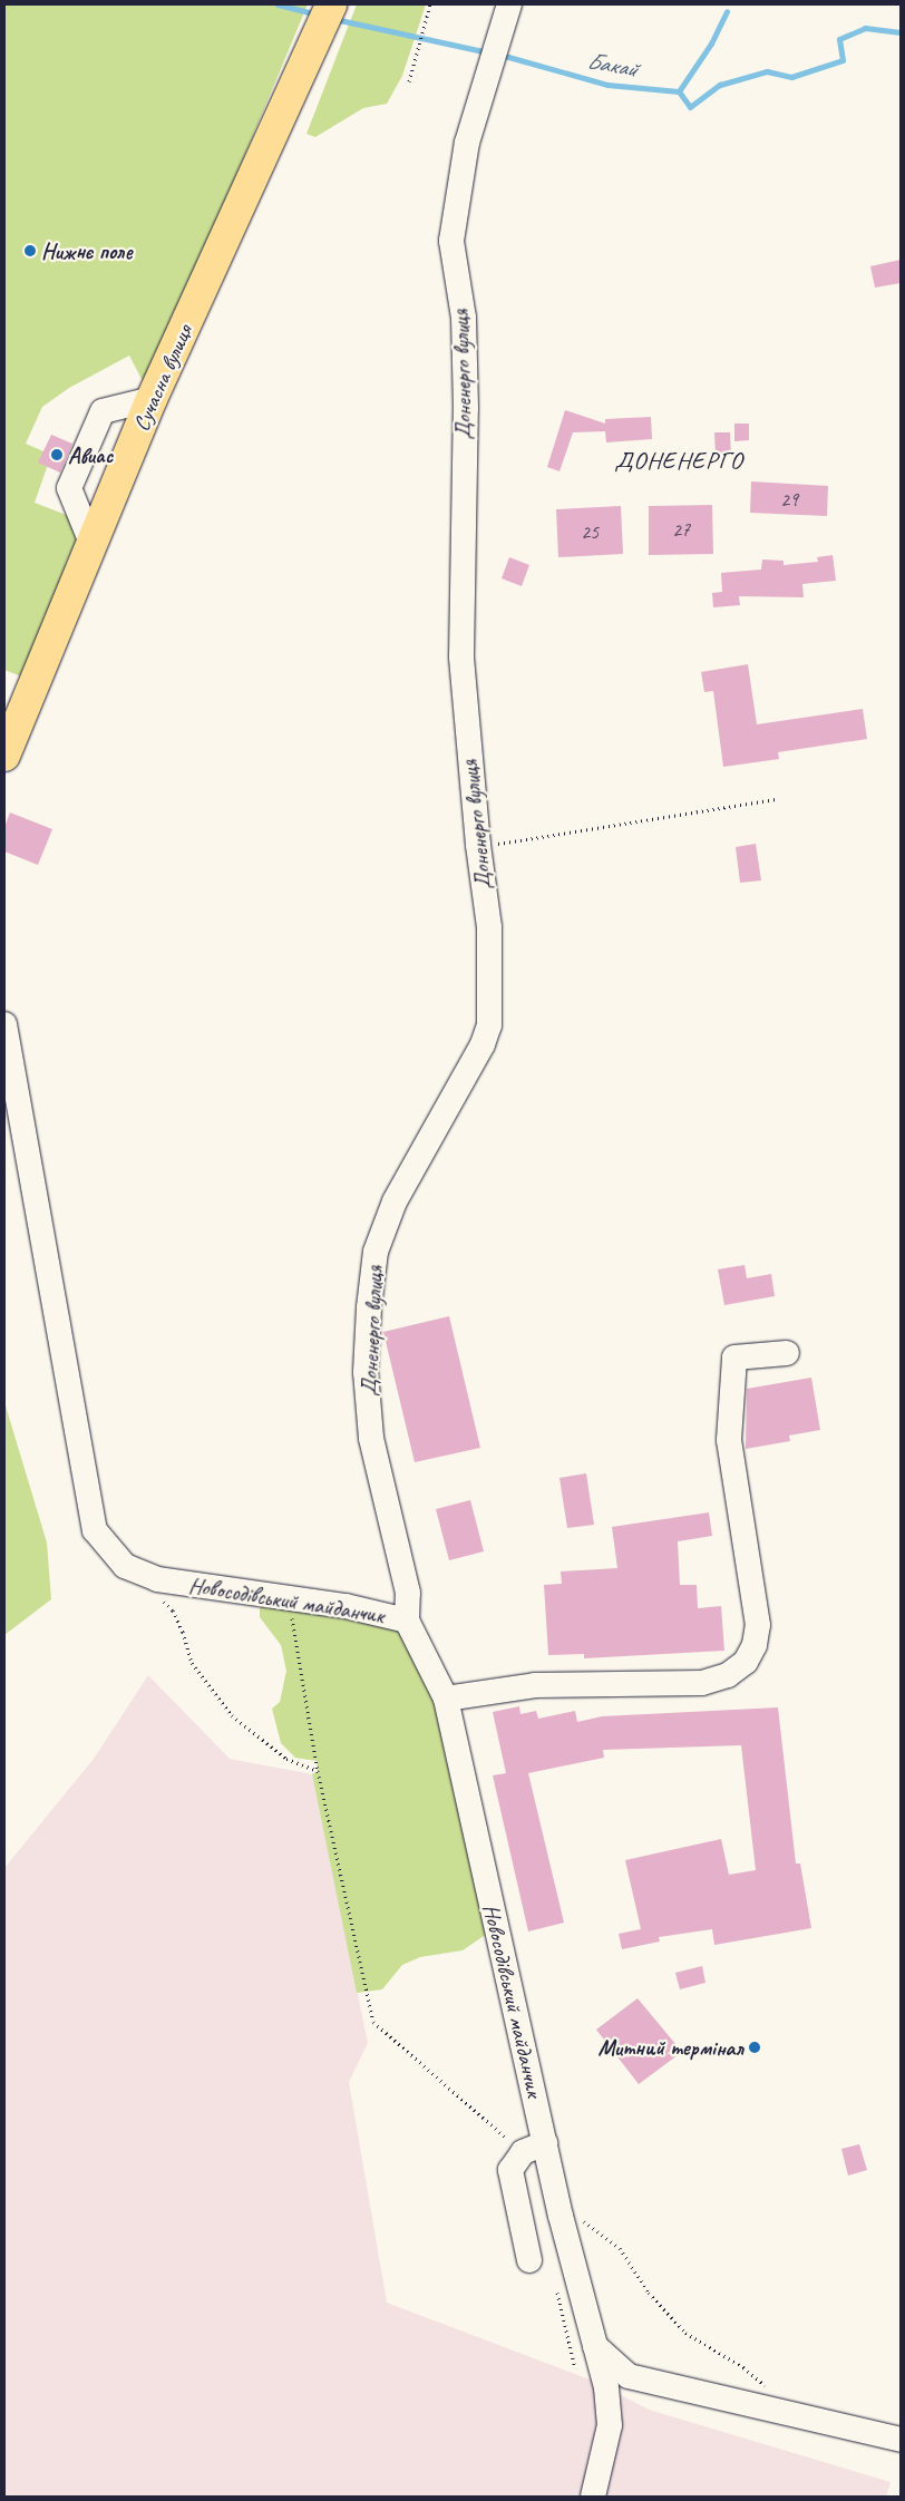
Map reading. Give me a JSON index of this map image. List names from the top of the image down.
{
  "streets": {
    "main road": ["Сучасна вулиця"],
    "street": ["Доненерго вулиця", "Новосодівський майданчик"]
  },
  "crossings": [
    ["Доненерго вулиця", "Новосодівський майданчик"]
  ],
  "districts": ["ДОНЕНЕРГО"],
  "water": ["Бакай"],
  "places": ["Нижнє поле", "Авиас", "Митний термінал"],
  "house_numbers": ["29", "27", "25"]
}
